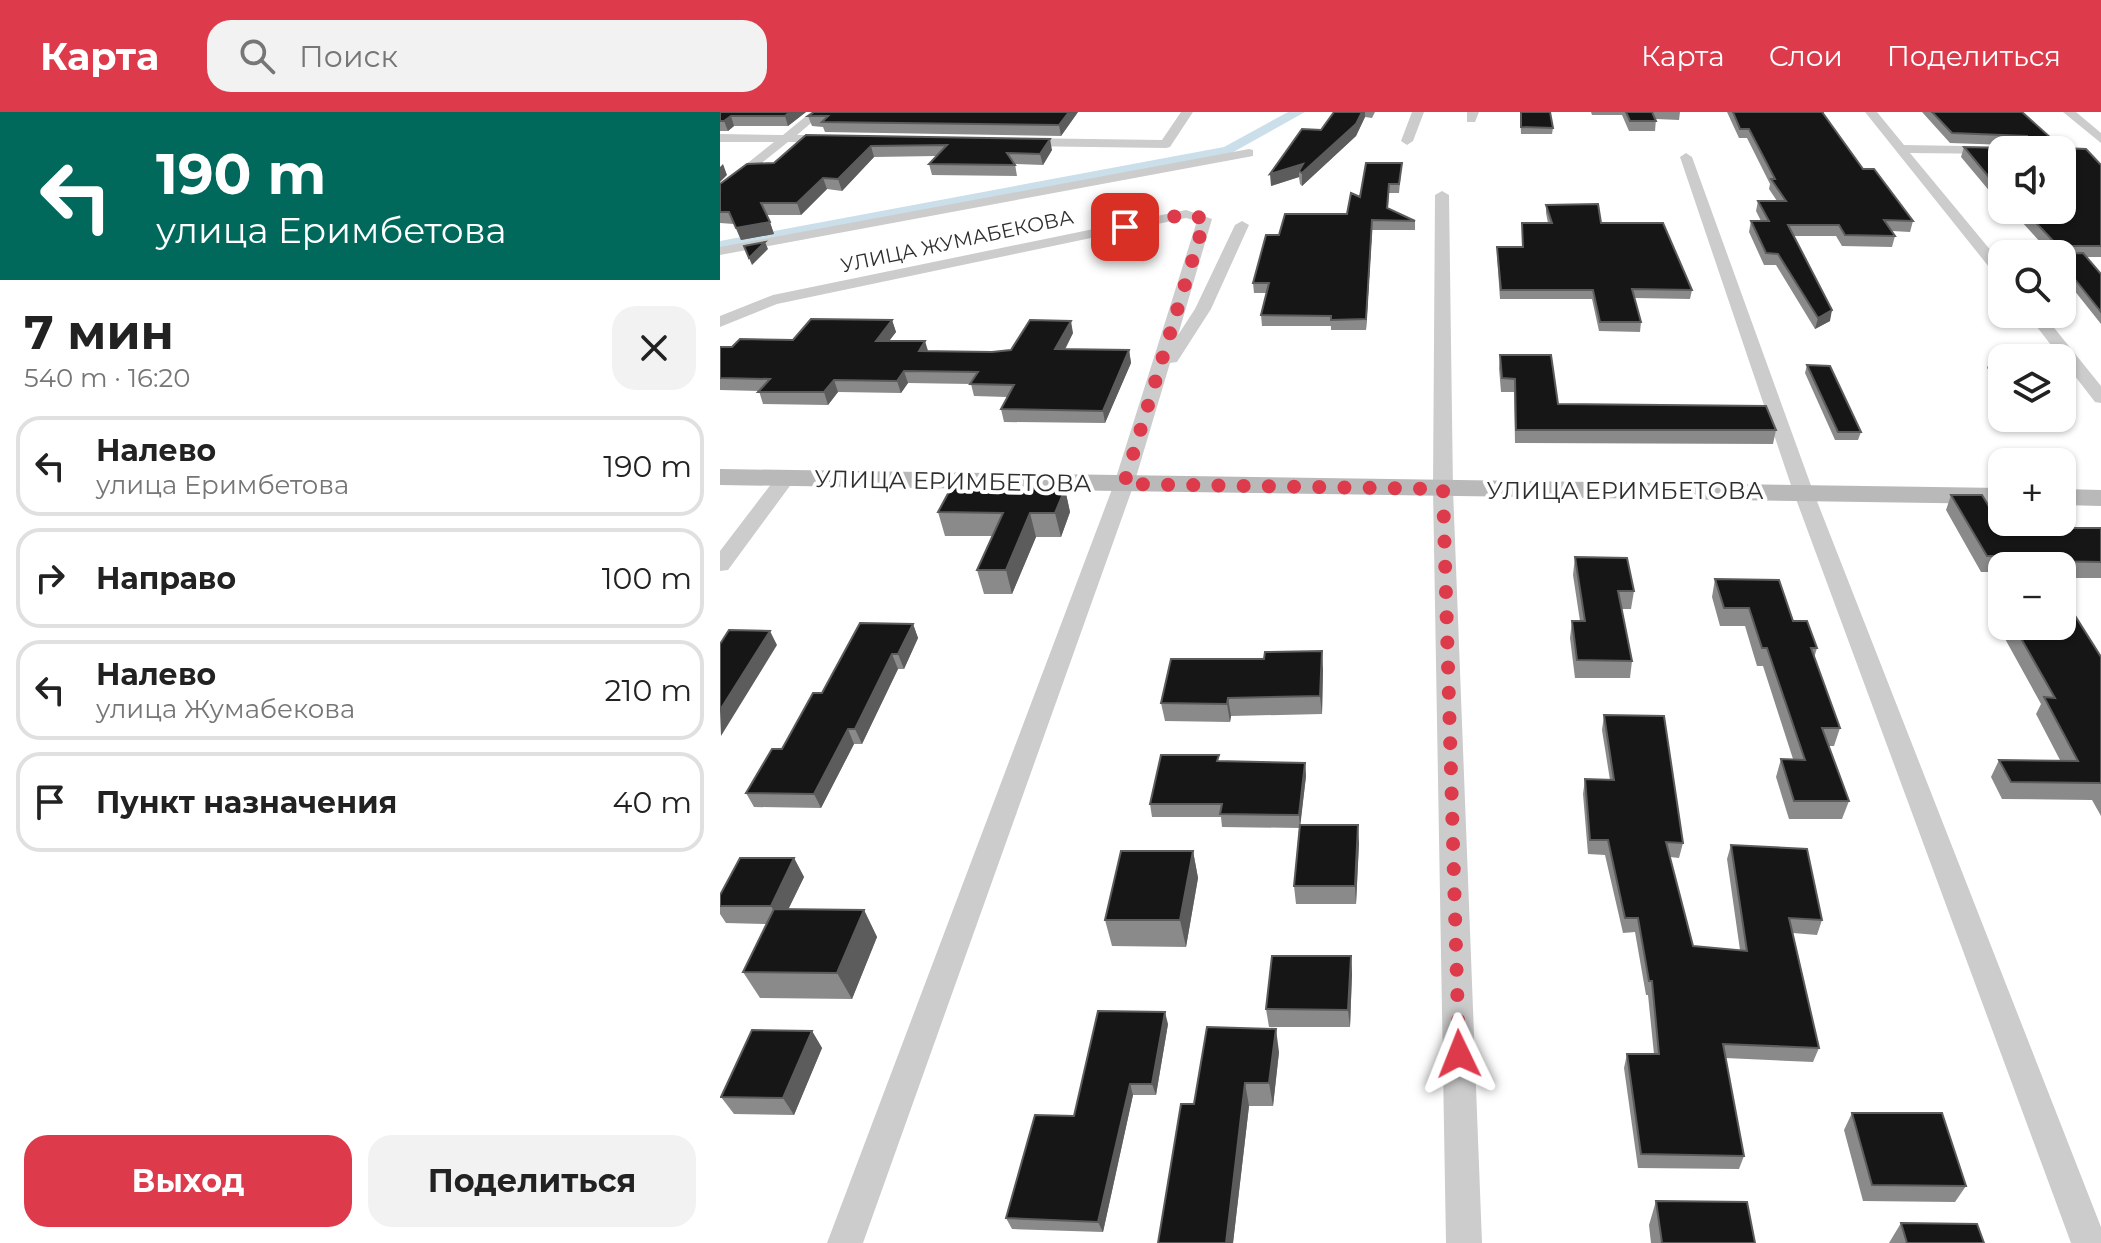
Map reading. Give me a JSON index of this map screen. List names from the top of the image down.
{
  "streets": {
    "main road": ["УЛИЦА ЕРИМБЕТОВА"],
    "street": ["УЛИЦА ЖУМАБЕКОВА"]
  },
  "page": {
    "header": "Карта",
    "search": "Поиск",
    "nav": ["Карта", "Слои", "Поделиться"],
    "turn": ["190 m", "улица Еримбетова"],
    "map_buttons": ["+", "−"],
    "heading": ["7 мин", "540 m · 16:20"],
    "list": [
      {
        "name": "Налево",
        "note": "улица Еримбетова",
        "value": "190 m"
      },
      {
        "name": "Направо",
        "value": "100 m"
      },
      {
        "name": "Налево",
        "note": "улица Жумабекова",
        "value": "210 m"
      },
      {
        "name": "Пункт назначения",
        "value": "40 m"
      }
    ],
    "buttons": ["Выход", "Поделиться"]
  }
}
